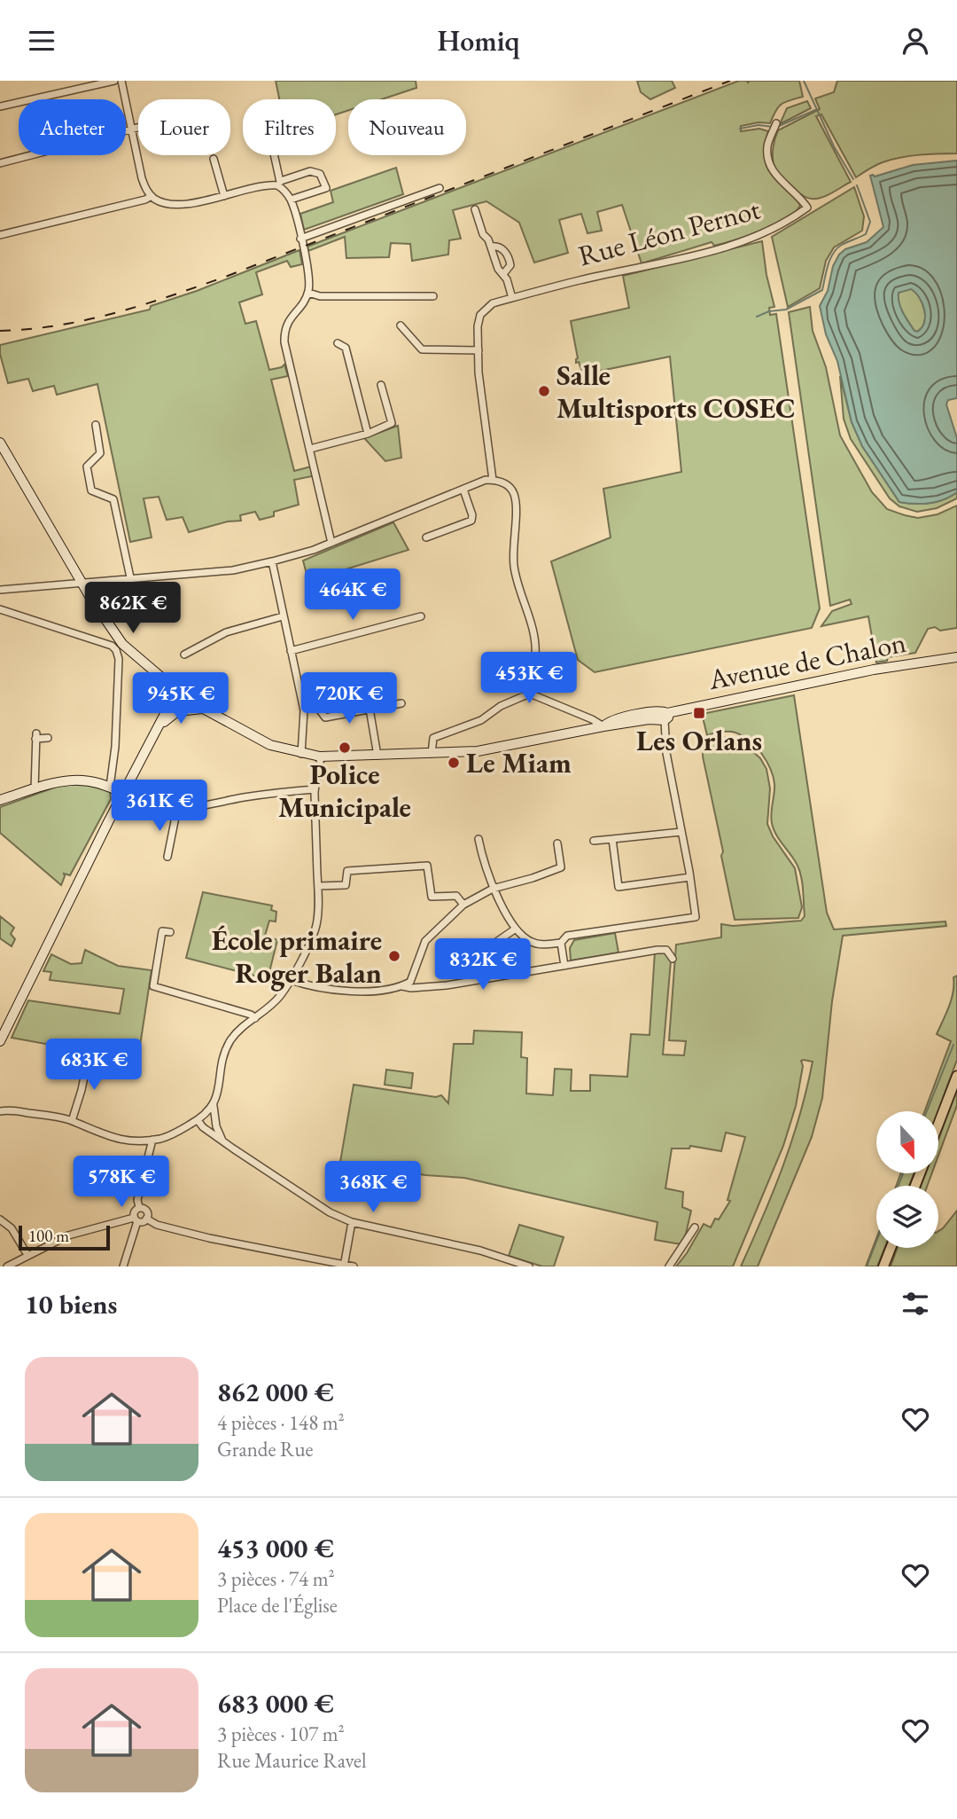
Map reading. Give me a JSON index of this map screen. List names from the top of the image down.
{
  "streets": {
    "main road": ["Avenue de Chalon"],
    "street": ["Rue Léon Pernot"]
  },
  "places": {
    "other": [
      "Salle Multisports COSEC",
      "Police Municipale",
      "Le Miam",
      "École primaire Roger Balan"
    ],
    "transit": ["Les Orlans"]
  },
  "scale_bar": "100 m",
  "north": "bottom",
  "page": {
    "header": "Homiq",
    "chip": [
      "Acheter",
      "Louer",
      "Filtres",
      "Nouveau"
    ],
    "price": [
      "464K €",
      "862K €",
      "453K €",
      "945K €",
      "720K €",
      "361K €",
      "832K €",
      "683K €",
      "578K €",
      "368K €"
    ],
    "scale": "100 m",
    "heading": "10 biens",
    "list": [
      {
        "name": "862 000 €",
        "note": "4 pièces · 148 m² · Grande Rue"
      },
      {
        "name": "453 000 €",
        "note": "3 pièces · 74 m² · Place de l'Église"
      },
      {
        "name": "683 000 €",
        "note": "3 pièces · 107 m² · Rue Maurice Ravel"
      }
    ]
  }
}
